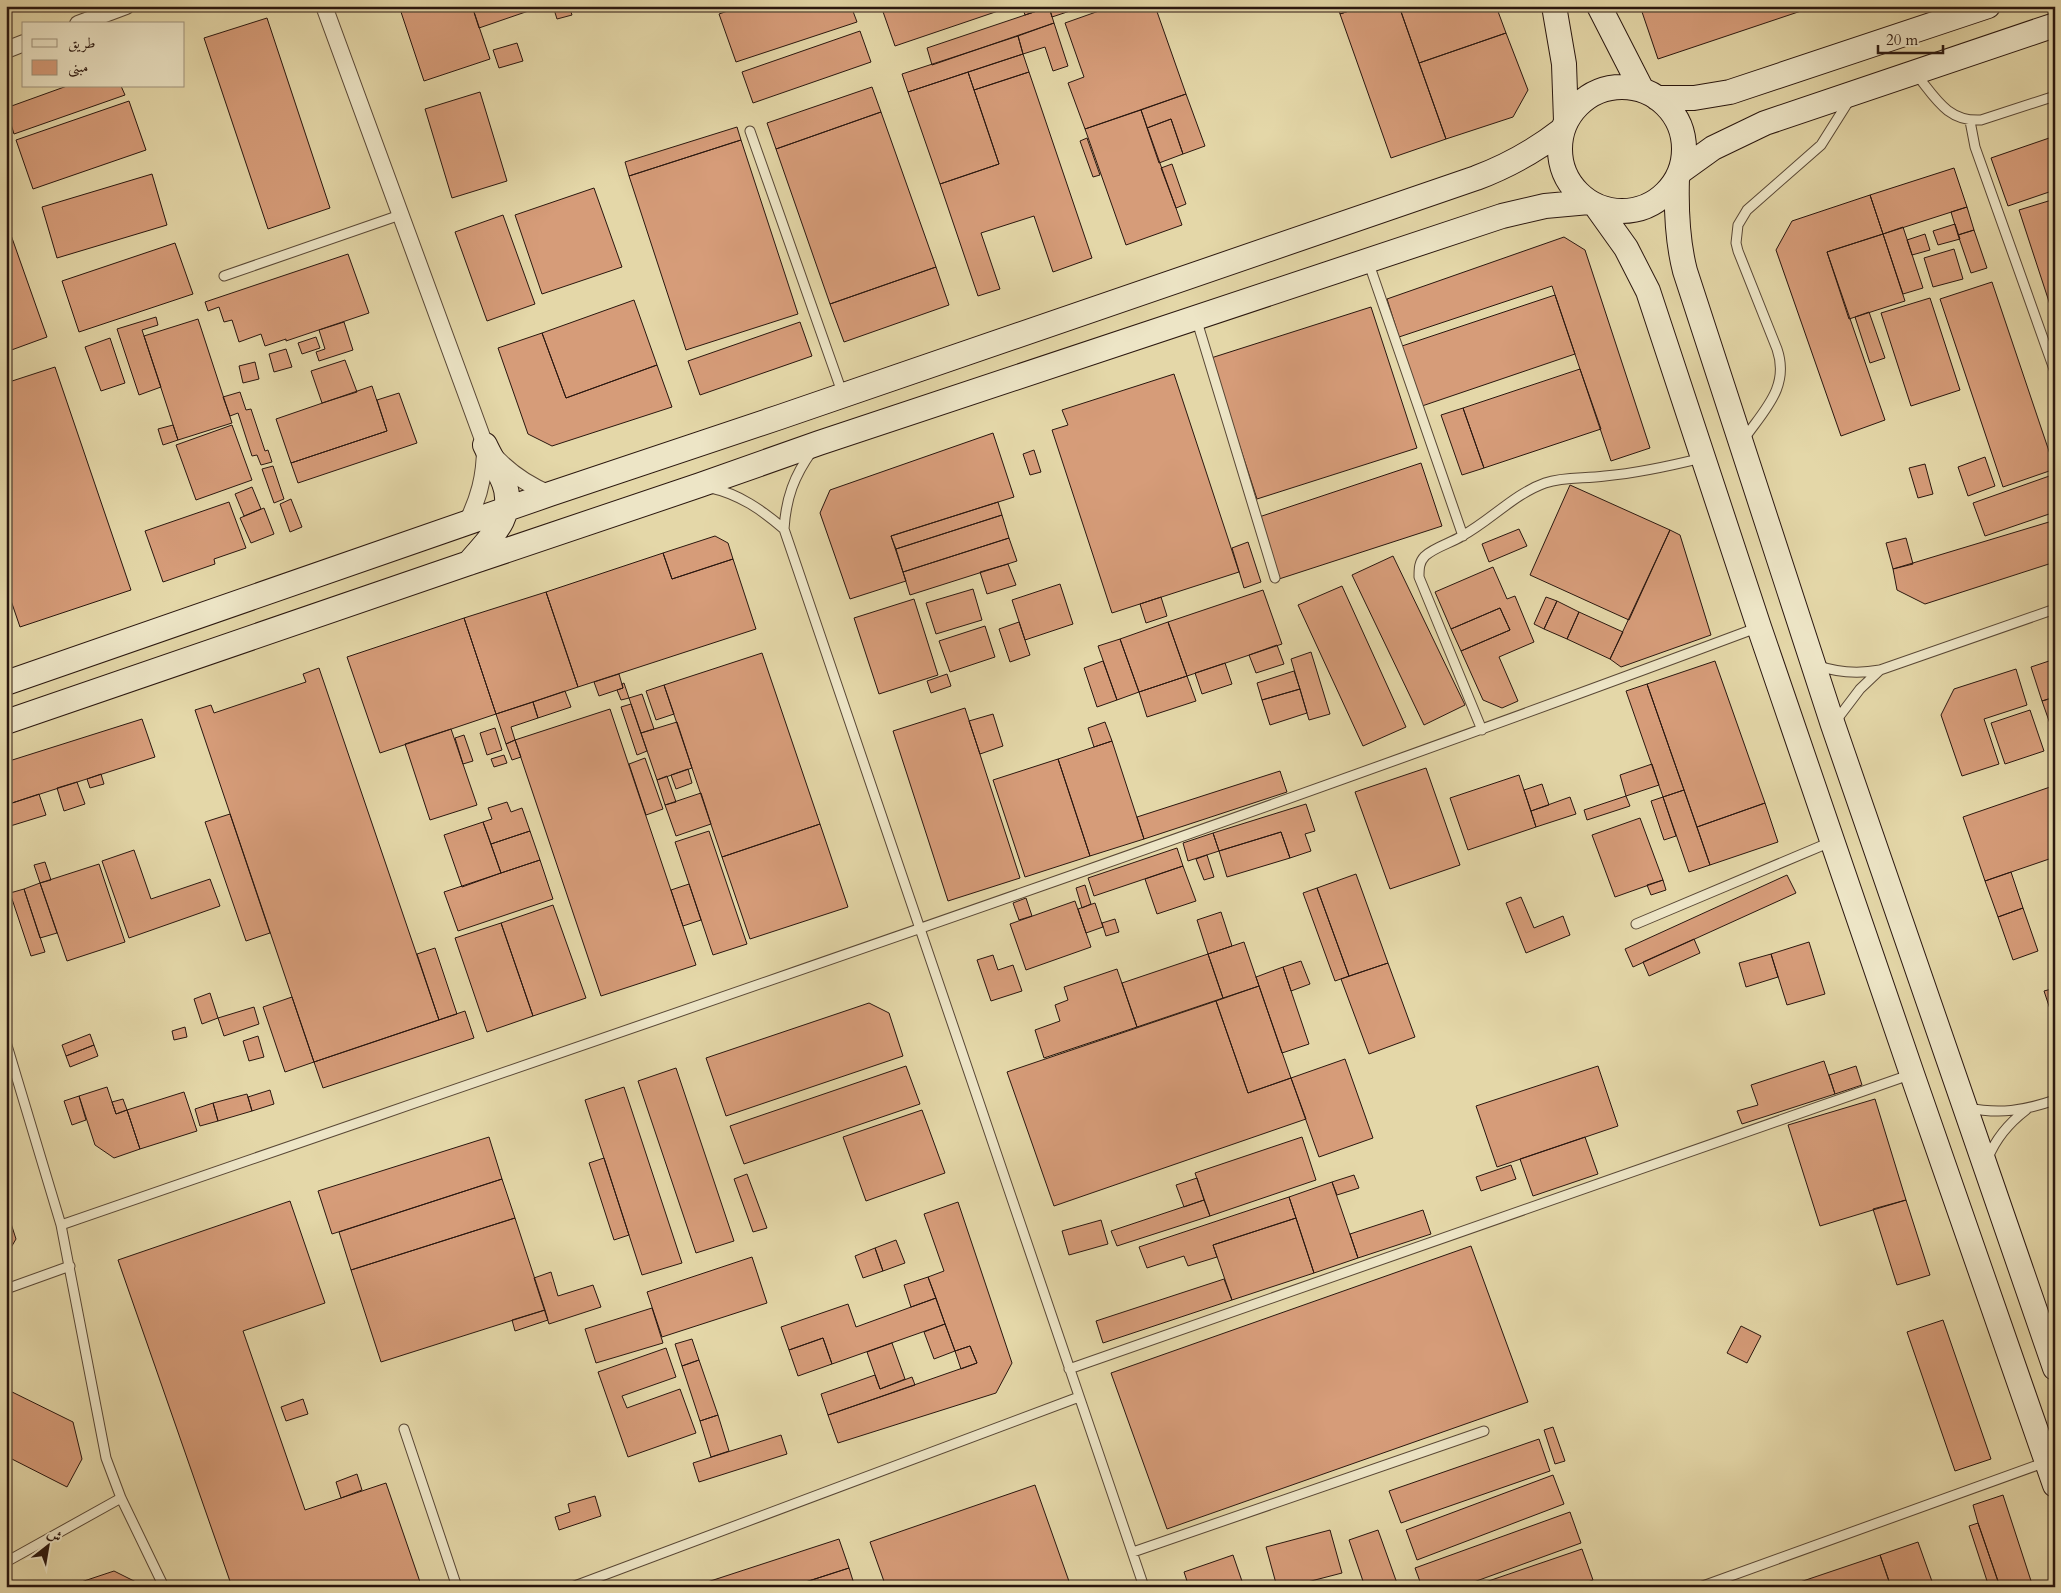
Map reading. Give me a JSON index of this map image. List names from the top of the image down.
{
  "legend": ["طريق", "مبنى"],
  "scale_bar": "20 m",
  "north": "top right"
}
